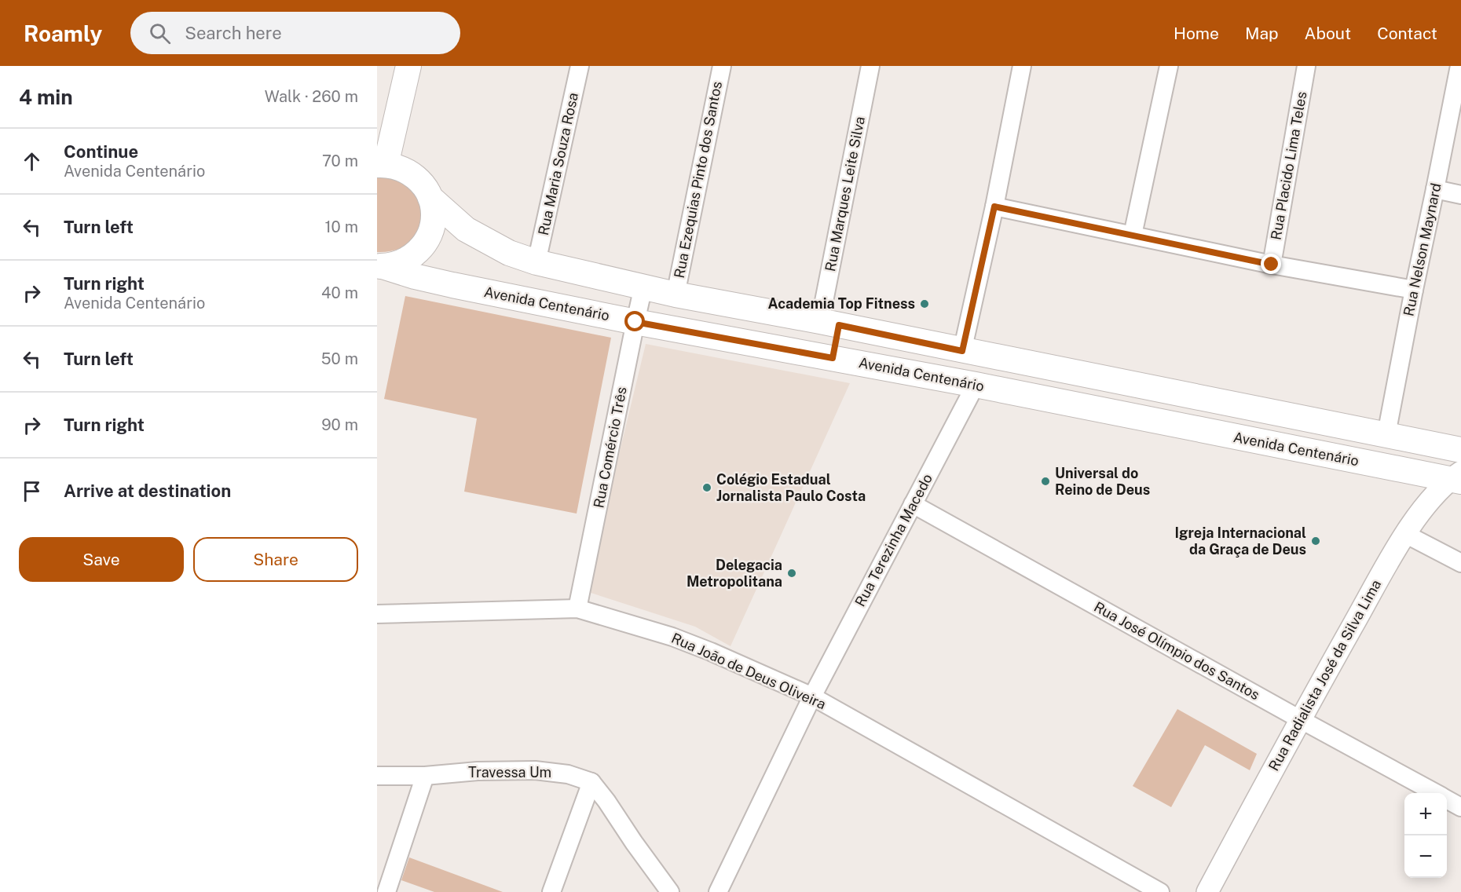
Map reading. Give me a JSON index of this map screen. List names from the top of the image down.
{
  "streets": {
    "main road": ["Avenida Centenário"],
    "street": [
      "Rua Maria Souza Rosa",
      "Rua Placido Lima Teles",
      "Rua Ezequias Pinto dos Santos",
      "Rua Marques Leite Silva",
      "Rua Nelson Maynard",
      "Rua Comércio Três",
      "Rua Terezinha Macedo",
      "Rua José Olímpio dos Santos",
      "Rua João de Deus Oliveira",
      "Rua Radialista José da Silva Lima",
      "Travessa Um"
    ]
  },
  "crossings": [
    ["Avenida Centenário", "Rua Comércio Três"],
    ["Avenida Centenário", "Rua Terezinha Macedo"],
    ["Avenida Centenário", "Rua Radialista José da Silva Lima"],
    ["Rua Comércio Três", "Rua João de Deus Oliveira"],
    ["Rua Terezinha Macedo", "Rua José Olímpio dos Santos"],
    ["Rua Terezinha Macedo", "Rua João de Deus Oliveira"],
    ["Rua José Olímpio dos Santos", "Rua Radialista José da Silva Lima"]
  ],
  "places": [
    "Academia Top Fitness",
    "Universal do Reino de Deus",
    "Colégio Estadual Jornalista Paulo Costa",
    "Igreja Internacional da Graça de Deus",
    "Delegacia Metropolitana"
  ],
  "page": {
    "header": "Roamly",
    "search": "Search here",
    "nav": [
      "Home",
      "Map",
      "About",
      "Contact"
    ],
    "heading": ["4 min", "Walk · 260 m"],
    "list": [
      ["Continue", "Avenida Centenário", "70 m"],
      ["Turn left", "10 m"],
      ["Turn right", "Avenida Centenário", "40 m"],
      ["Turn left", "50 m"],
      ["Turn right", "90 m"],
      "Arrive at destination"
    ],
    "buttons": ["Save", "Share"],
    "map_buttons": ["+", "−"]
  }
}
